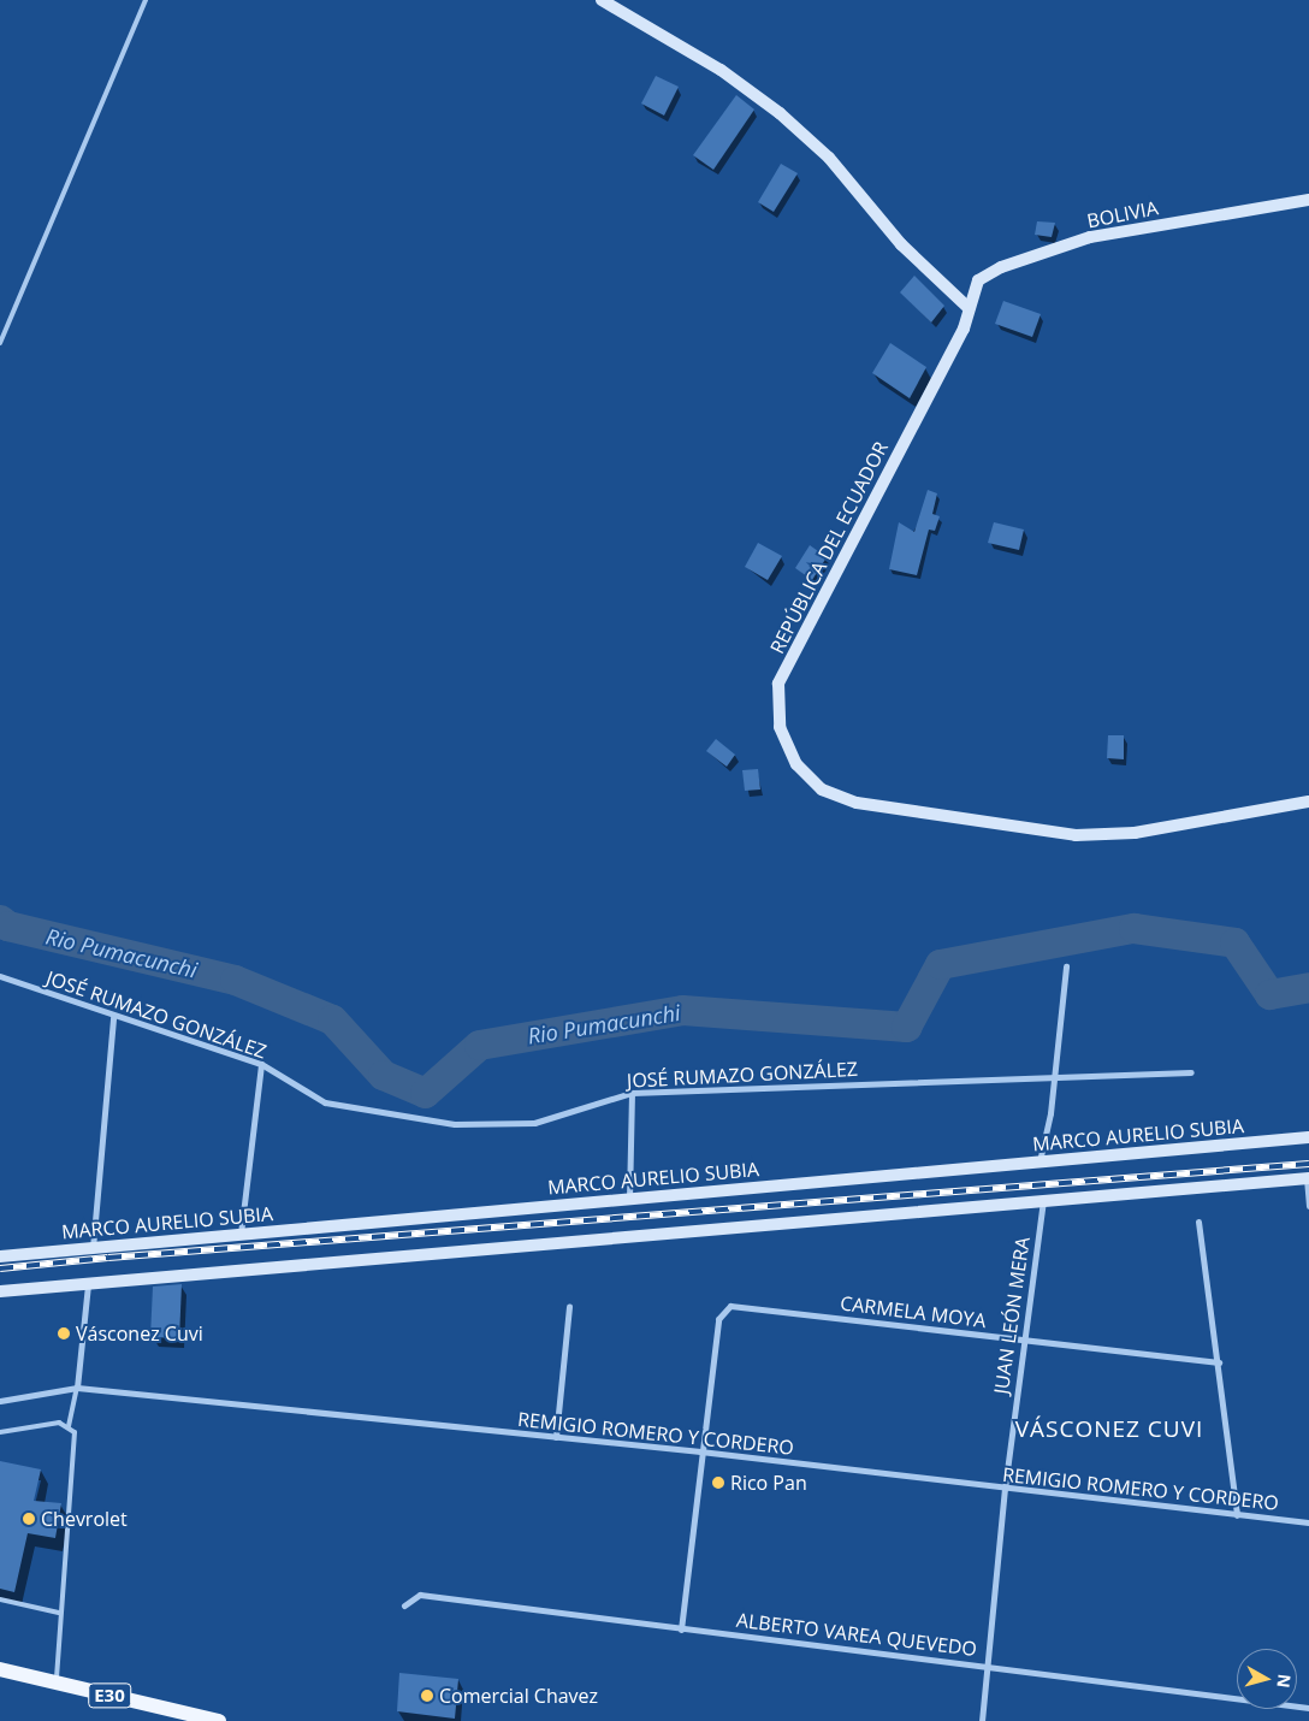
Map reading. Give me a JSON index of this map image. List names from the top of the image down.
{
  "streets": {
    "main road": [
      "BOLIVIA",
      "REPÚBLICA DEL ECUADOR",
      "MARCO AURELIO SUBIA",
      "E30"
    ],
    "street": [
      "JOSÉ RUMAZO GONZÁLEZ",
      "CARMELA MOYA",
      "JUAN LEÓN MERA",
      "REMIGIO ROMERO Y CORDERO",
      "ALBERTO VAREA QUEVEDO"
    ]
  },
  "crossings": [
    ["BOLIVIA", "REPÚBLICA DEL ECUADOR"],
    ["CARMELA MOYA", "JUAN LEÓN MERA"],
    ["CARMELA MOYA", "REMIGIO ROMERO Y CORDERO"],
    ["JUAN LEÓN MERA", "REMIGIO ROMERO Y CORDERO"],
    ["JUAN LEÓN MERA", "ALBERTO VAREA QUEVEDO"]
  ],
  "districts": ["VÁSCONEZ CUVI"],
  "water": ["Rio Pumacunchi"],
  "places": [
    "Vásconez Cuvi",
    "Rico Pan",
    "Chevrolet",
    "Comercial Chavez"
  ],
  "north": "right"
}
